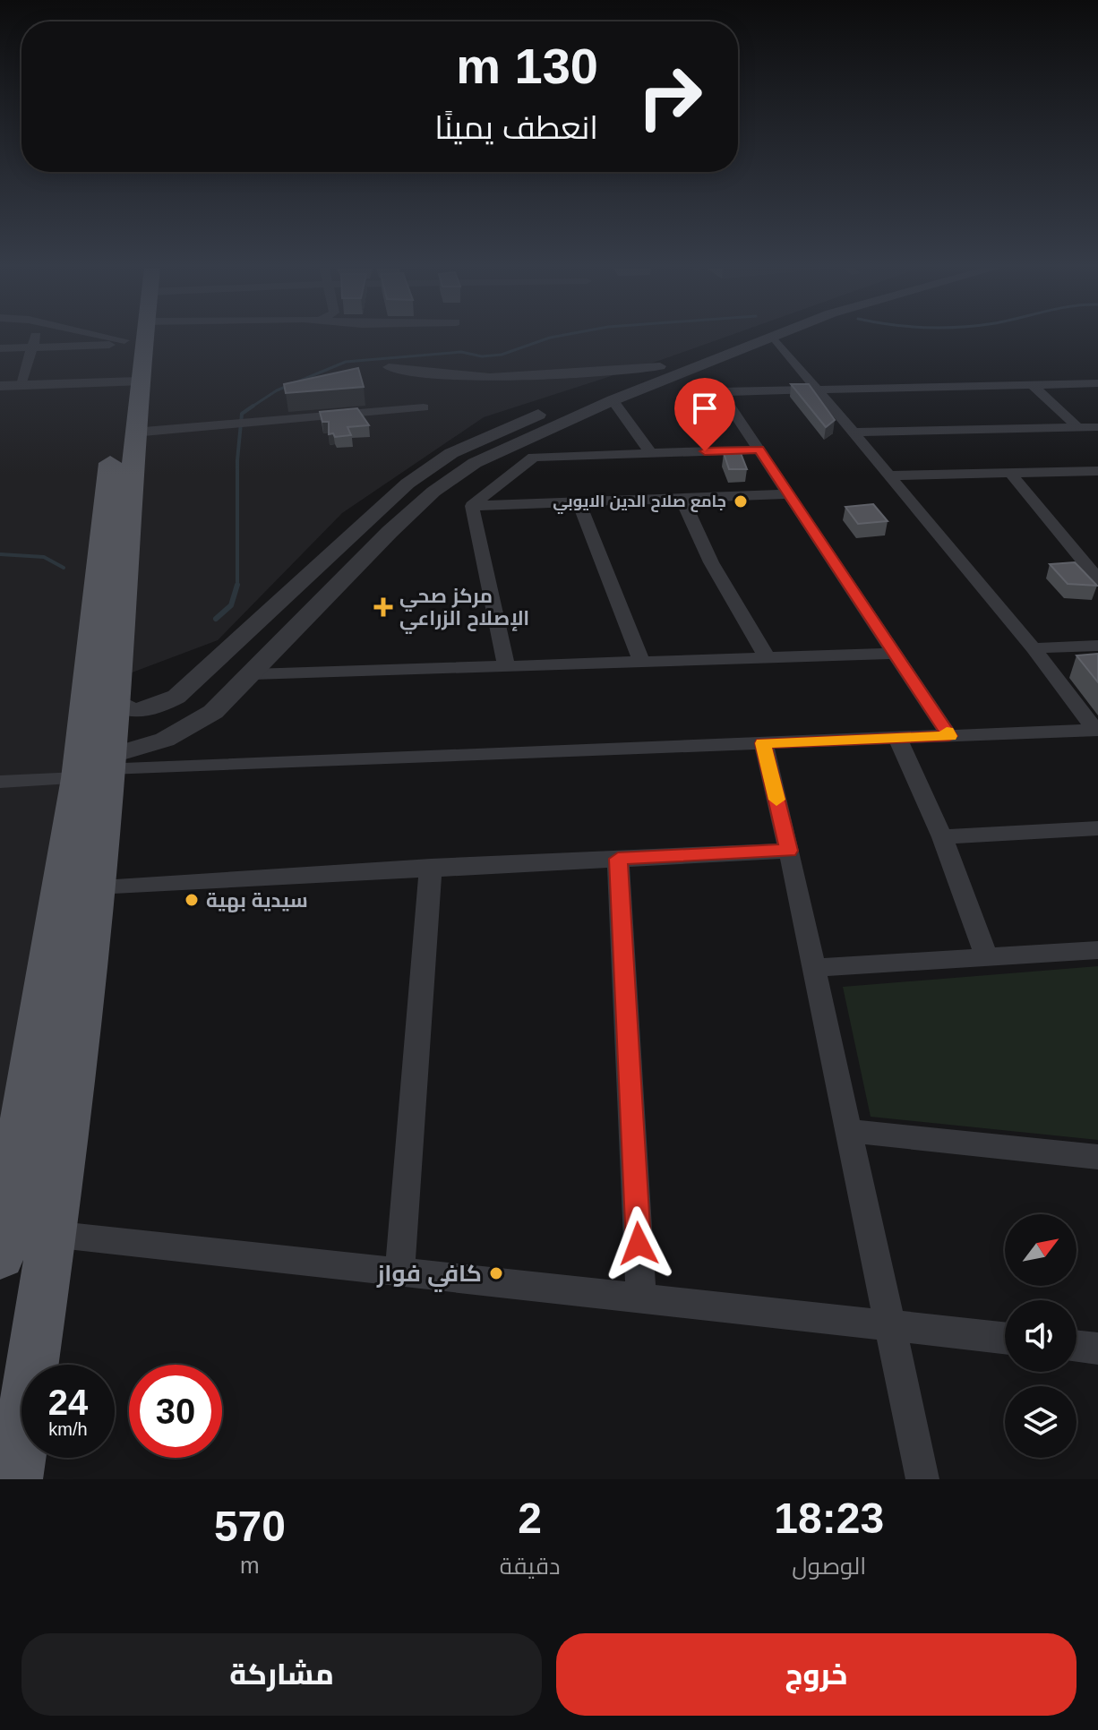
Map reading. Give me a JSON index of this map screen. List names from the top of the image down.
{
  "places": {
    "other": ["جامع صلاح الدين الايوبي", "سيدية بهية", "كافي فواز"],
    "health": ["مركز صحي الإصلاح الزراعي"]
  },
  "north": "top right",
  "page": {
    "turn": ["130 m", "انعطف يمينًا"],
    "speed": "24 km/h",
    "limit": "30",
    "eta": [
      "18:23",
      "الوصول",
      "2",
      "دقيقة",
      "570",
      "m"
    ],
    "buttons": ["خروج", "مشاركة"]
  }
}
